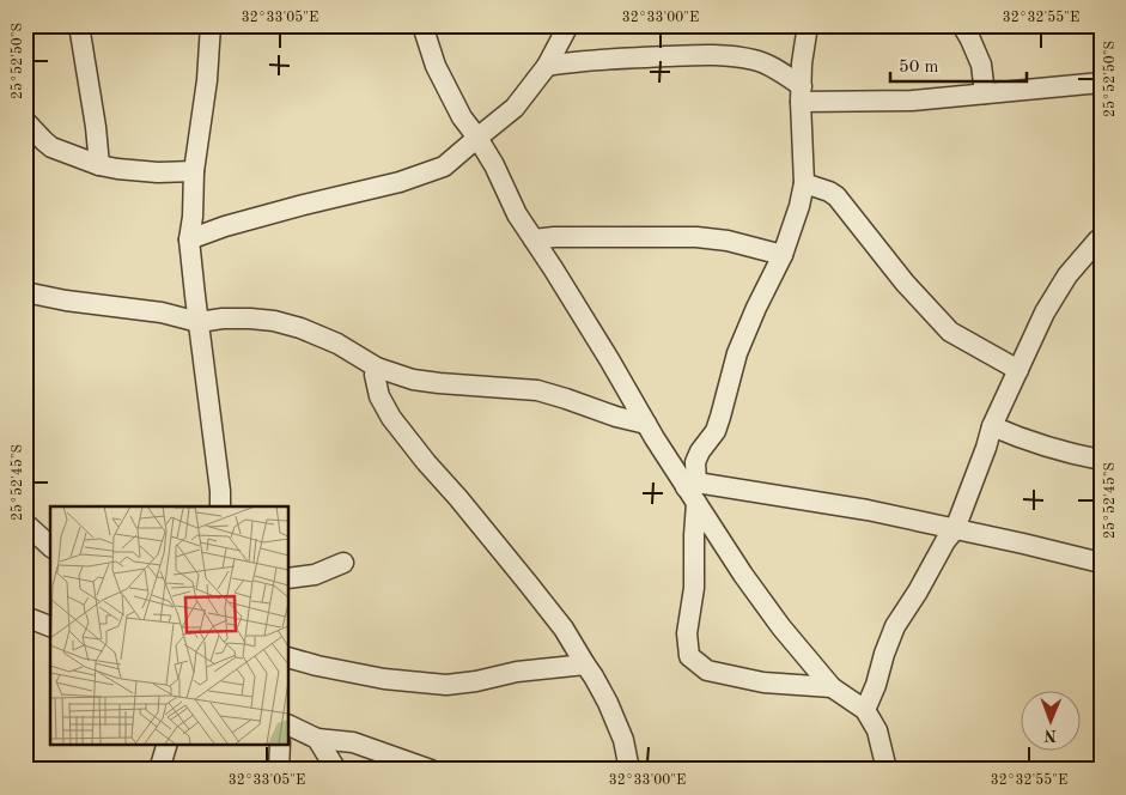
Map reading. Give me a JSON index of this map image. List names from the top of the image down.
{
  "scale_bar": "50 m",
  "north": "bottom",
  "coordinates": [
    "32°33'05\"E",
    "32°33'00\"E",
    "32°32'55\"E",
    "25°52'50\"S",
    "25°52'45\"S"
  ]
}
